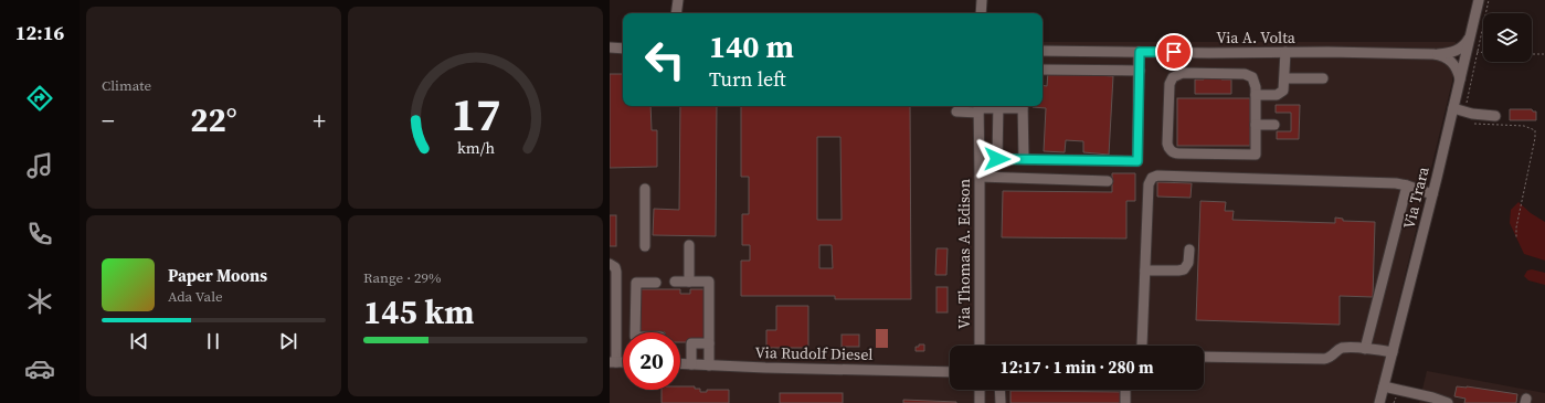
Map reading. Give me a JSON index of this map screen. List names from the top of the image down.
{
  "streets": {
    "street": [
      "Via A. Volta",
      "Via Trara",
      "Via Thomas A. Edison",
      "Via Rudolf Diesel"
    ]
  },
  "crossings": [
    ["Via A. Volta", "Via Trara"]
  ],
  "page": {
    "tabs": "12:16",
    "tile": [
      "Climate",
      ["Range · 29%", "145 km"]
    ],
    "turn": ["140 m", "Turn left"],
    "heat": ["−", "22°", "+"],
    "song": ["Paper Moons", "Ada Vale"],
    "limit": "20",
    "trip": "12:17 · 1 min · 280 m",
    "gauge": ["17", "km/h"]
  }
}
